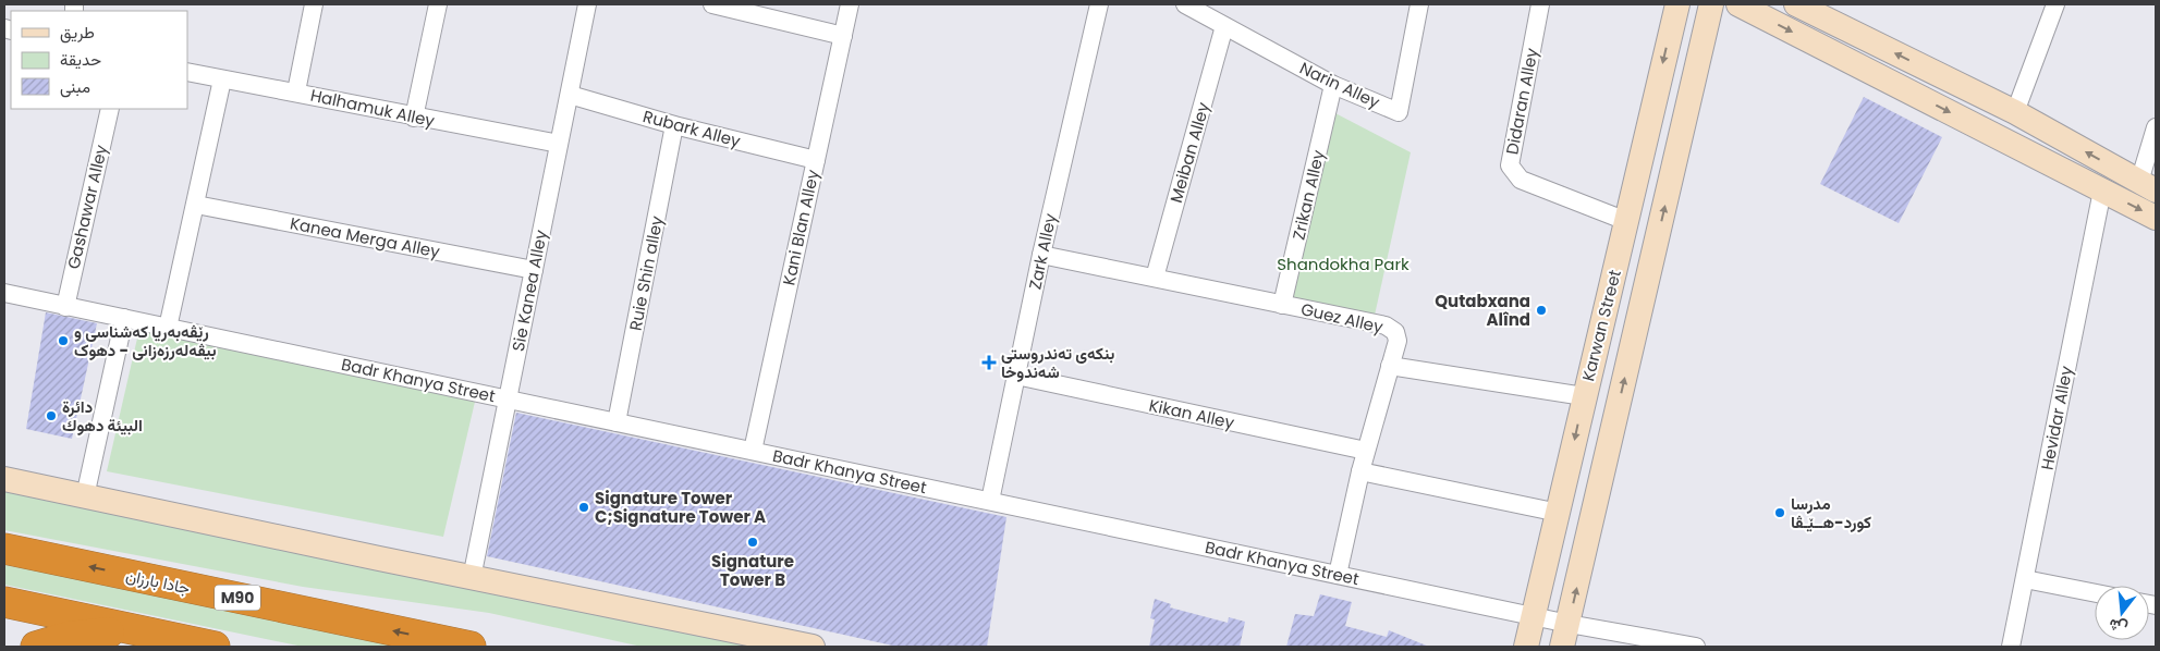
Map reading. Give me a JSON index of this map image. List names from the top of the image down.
{
  "streets": {
    "highway": ["جادا بارزان", "M90"],
    "main road": ["Karwan Street"],
    "street": [
      "Narin Alley",
      "Didaran Alley",
      "Halhamuk Alley",
      "Rubark Alley",
      "Meiban Alley",
      "Zrikan Alley",
      "Gashawar Alley",
      "Kani Blan Alley",
      "Kanea Merga Alley",
      "Zark Alley",
      "Ruie Shin alley",
      "Sie Kanea Alley",
      "Guez Alley",
      "Badr Khanya Street",
      "Kikan Alley",
      "Hevidar Alley"
    ]
  },
  "crossings": [
    ["Narin Alley", "Meiban Alley"],
    ["Narin Alley", "Zrikan Alley"],
    ["Didaran Alley", "Karwan Street"],
    ["Halhamuk Alley", "Sie Kanea Alley"],
    ["Rubark Alley", "Kani Blan Alley"],
    ["Rubark Alley", "Ruie Shin alley"],
    ["Rubark Alley", "Sie Kanea Alley"],
    ["Meiban Alley", "Guez Alley"],
    ["Zrikan Alley", "Guez Alley"],
    ["Gashawar Alley", "Badr Khanya Street"],
    ["Kani Blan Alley", "Badr Khanya Street"],
    ["Kanea Merga Alley", "Sie Kanea Alley"],
    ["Zark Alley", "Guez Alley"],
    ["Zark Alley", "Badr Khanya Street"],
    ["Zark Alley", "Kikan Alley"],
    ["Ruie Shin alley", "Badr Khanya Street"],
    ["Sie Kanea Alley", "Badr Khanya Street"],
    ["Guez Alley", "Badr Khanya Street"],
    ["Guez Alley", "Kikan Alley"],
    ["Karwan Street", "Badr Khanya Street"]
  ],
  "parks": ["Shandokha Park"],
  "places": {
    "other": [
      "Qutabxana Alînd",
      "رێڤەبەریا کەشناسی و بیڤەلەرزەزانی - دهوک",
      "دائرة البيئة دهوك",
      "Signature Tower C;Signature Tower A",
      "مدرسا كورد-هــێـڤا",
      "Signature Tower B"
    ],
    "health": ["بنکەی تەندروستی شەندوخا"]
  },
  "legend": ["طريق", "حديقة", "مبنى"],
  "north": "bottom"
}
